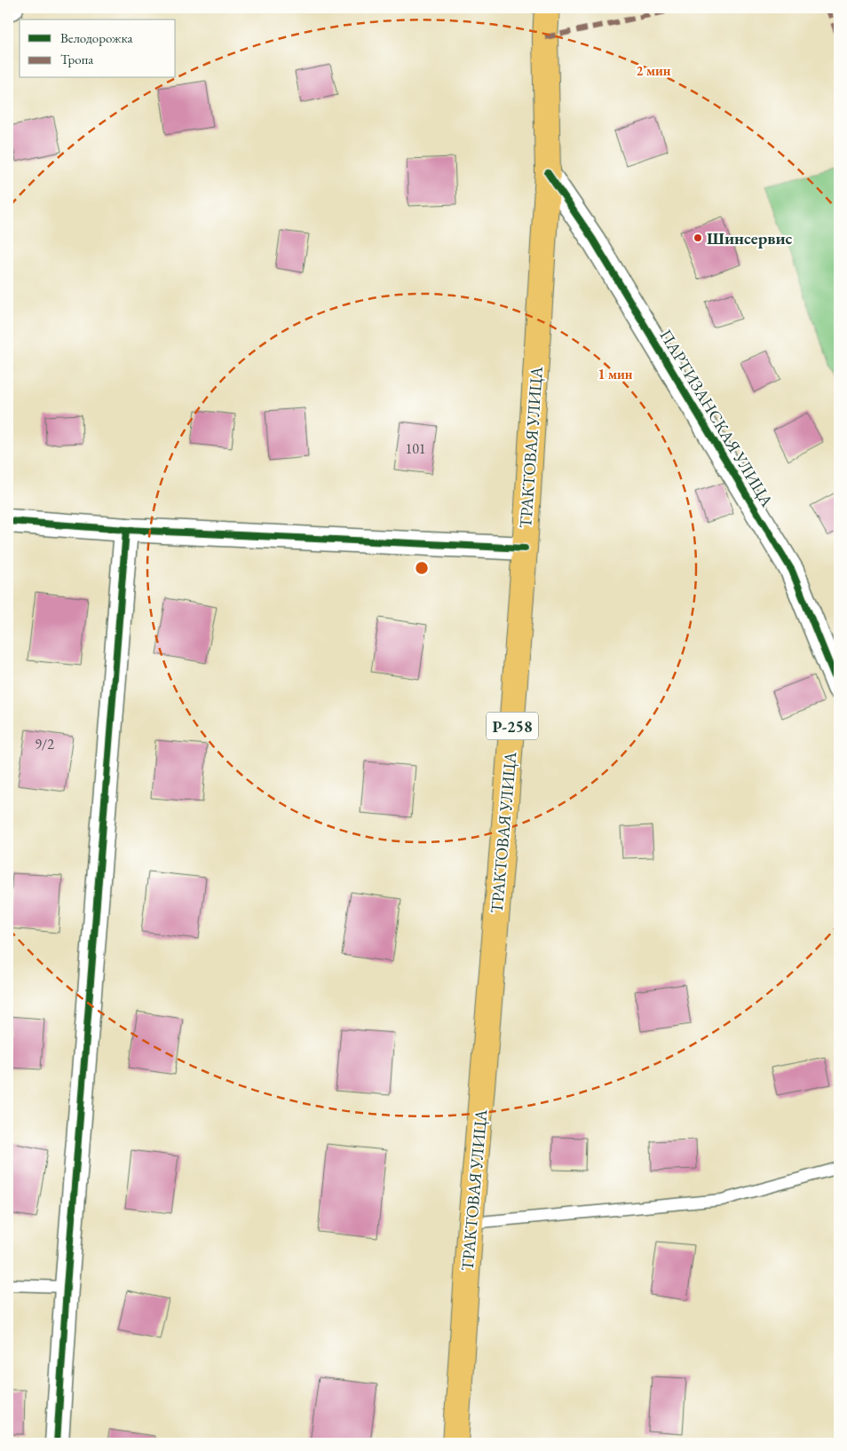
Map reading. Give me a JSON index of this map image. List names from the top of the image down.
{
  "streets": {
    "highway": ["ТРАКТОВАЯ УЛИЦА", "Р-258"],
    "street": ["ПАРТИЗАНСКАЯ УЛИЦА"]
  },
  "crossings": [
    ["ПАРТИЗАНСКАЯ УЛИЦА", "ТРАКТОВАЯ УЛИЦА"]
  ],
  "places": ["Шинсервис"],
  "house_numbers": ["101", "9/2"],
  "legend": ["Велодорожка", "Тропа"],
  "rings": ["2 мин", "1 мин"]
}
